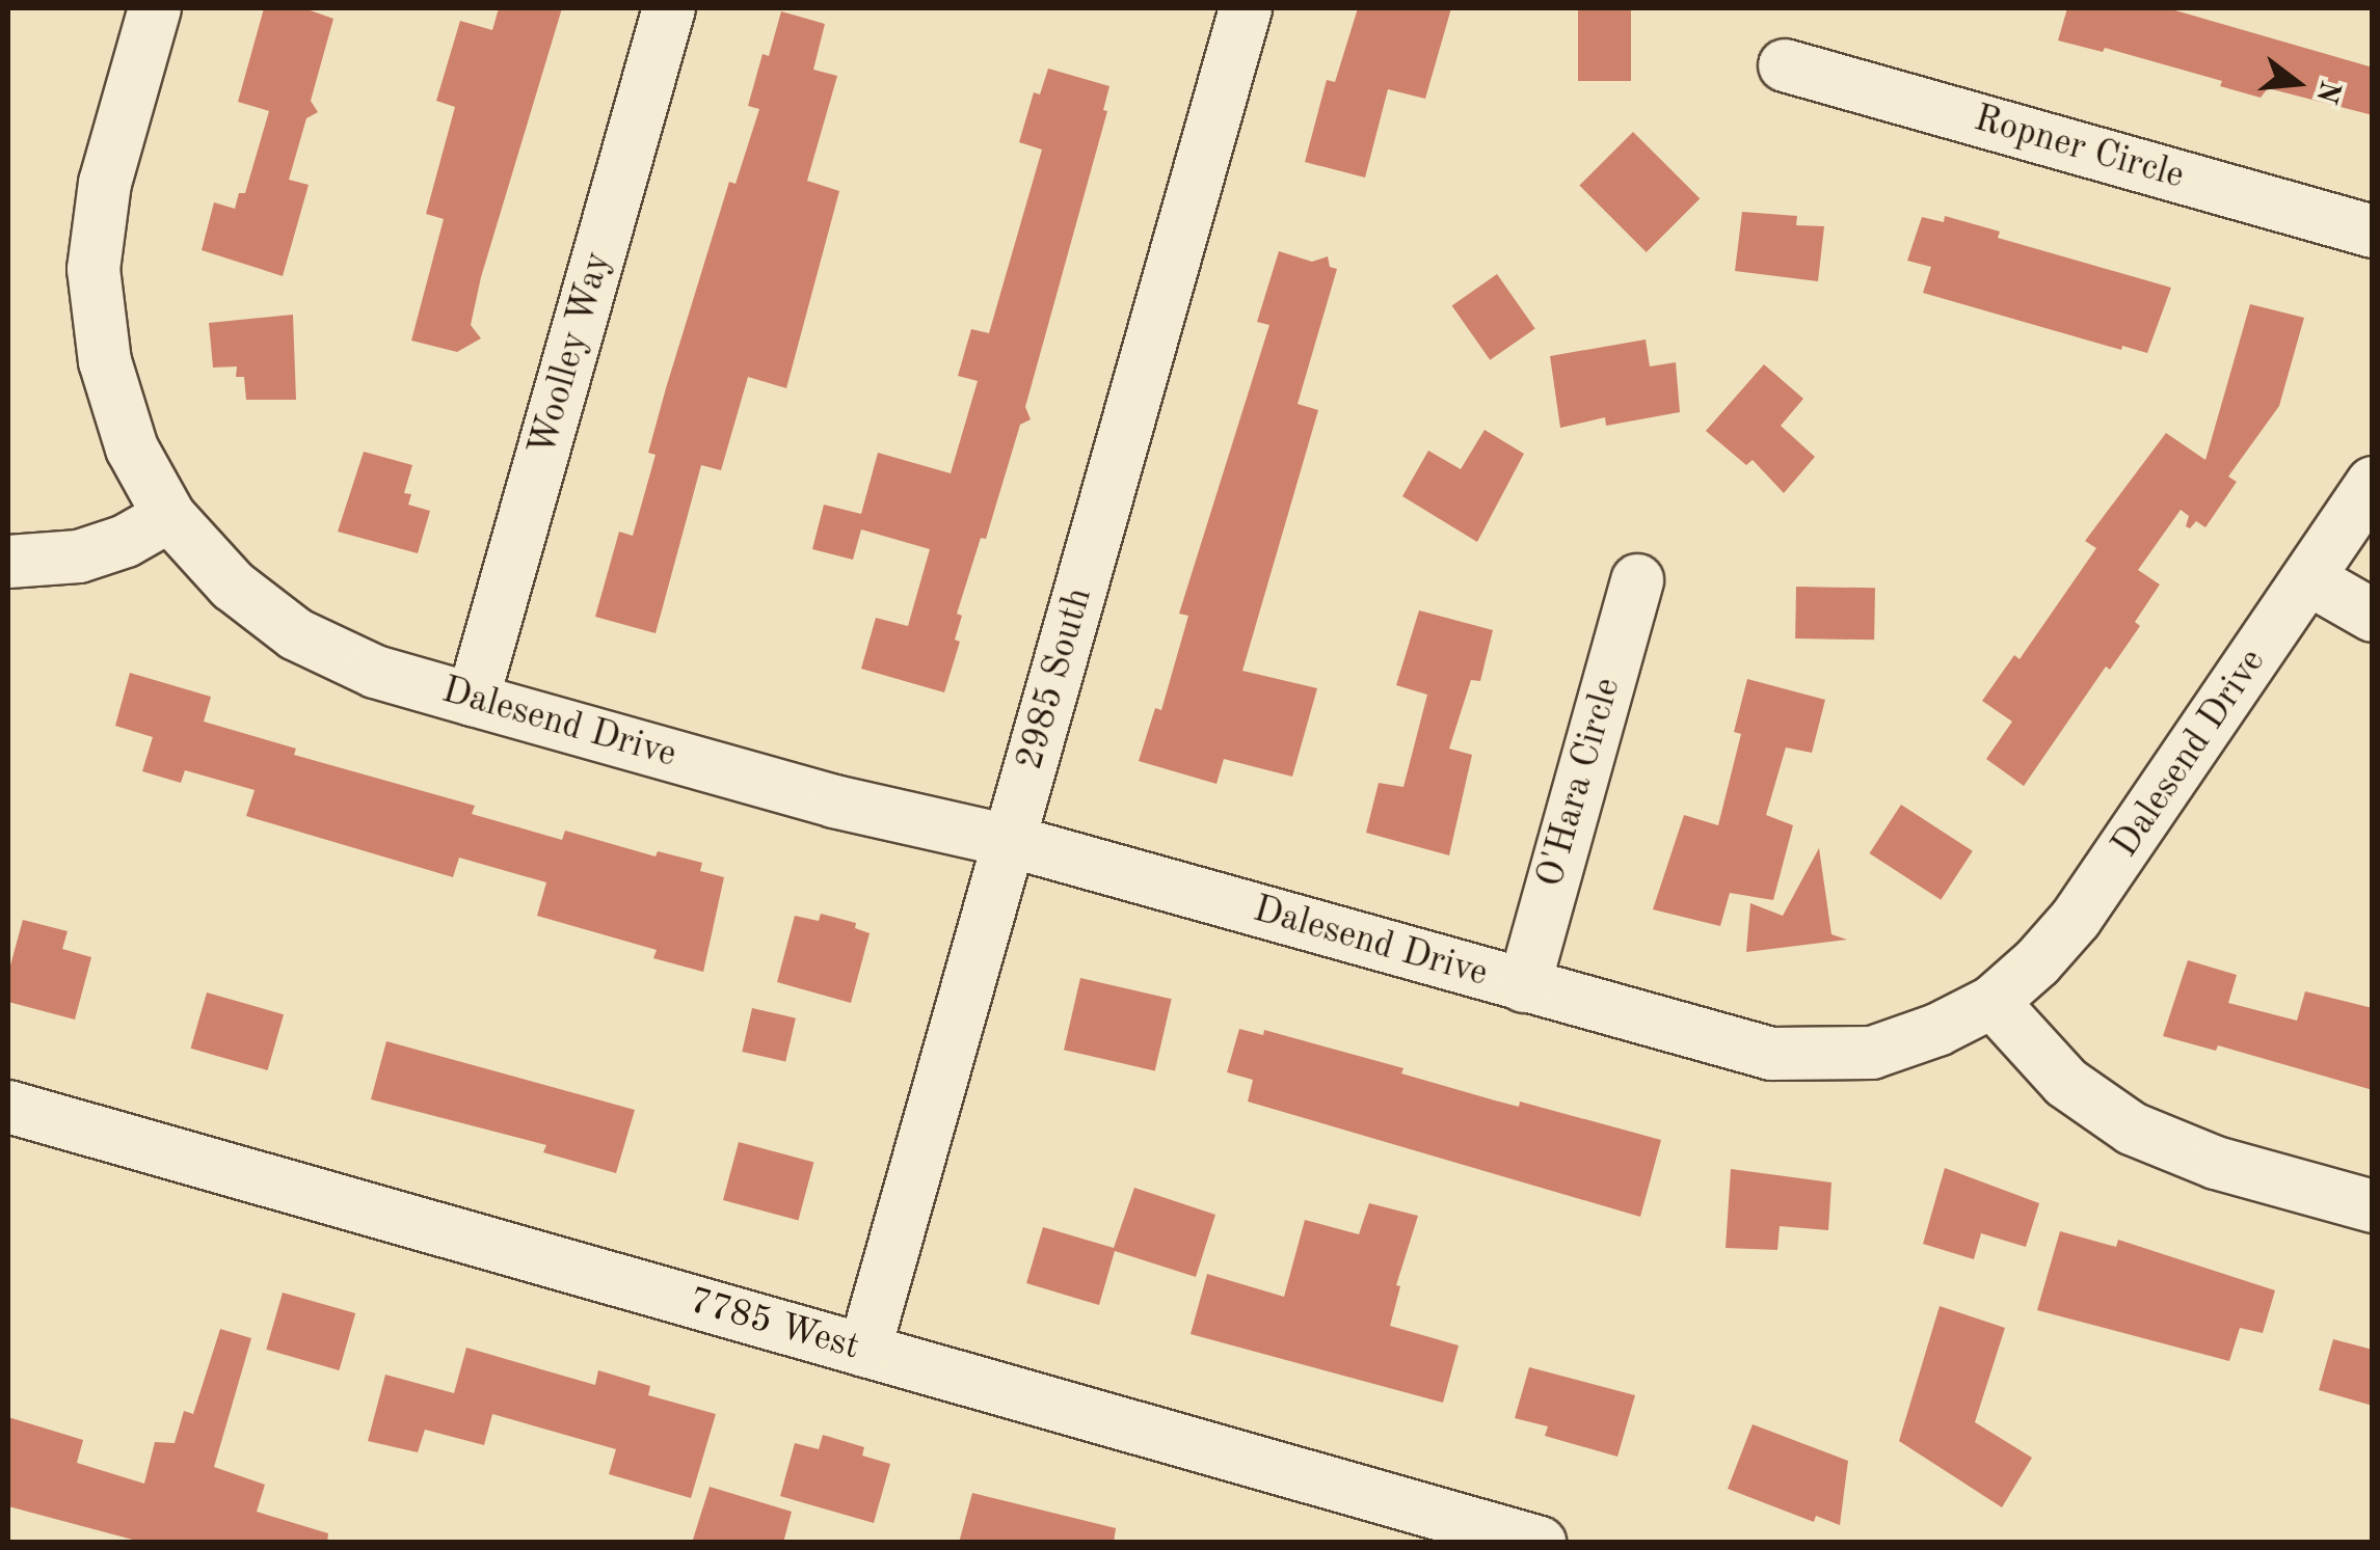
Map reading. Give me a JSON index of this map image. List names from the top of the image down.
{
  "streets": {
    "street": [
      "Ropner Circle",
      "Woolley Way",
      "2985 South",
      "Dalesend Drive",
      "O'Hara Circle",
      "7785 West"
    ]
  },
  "crossings": [
    ["Woolley Way", "Dalesend Drive"],
    ["2985 South", "Dalesend Drive"],
    ["2985 South", "7785 West"],
    ["Dalesend Drive", "O'Hara Circle"]
  ],
  "north": "right"
}
